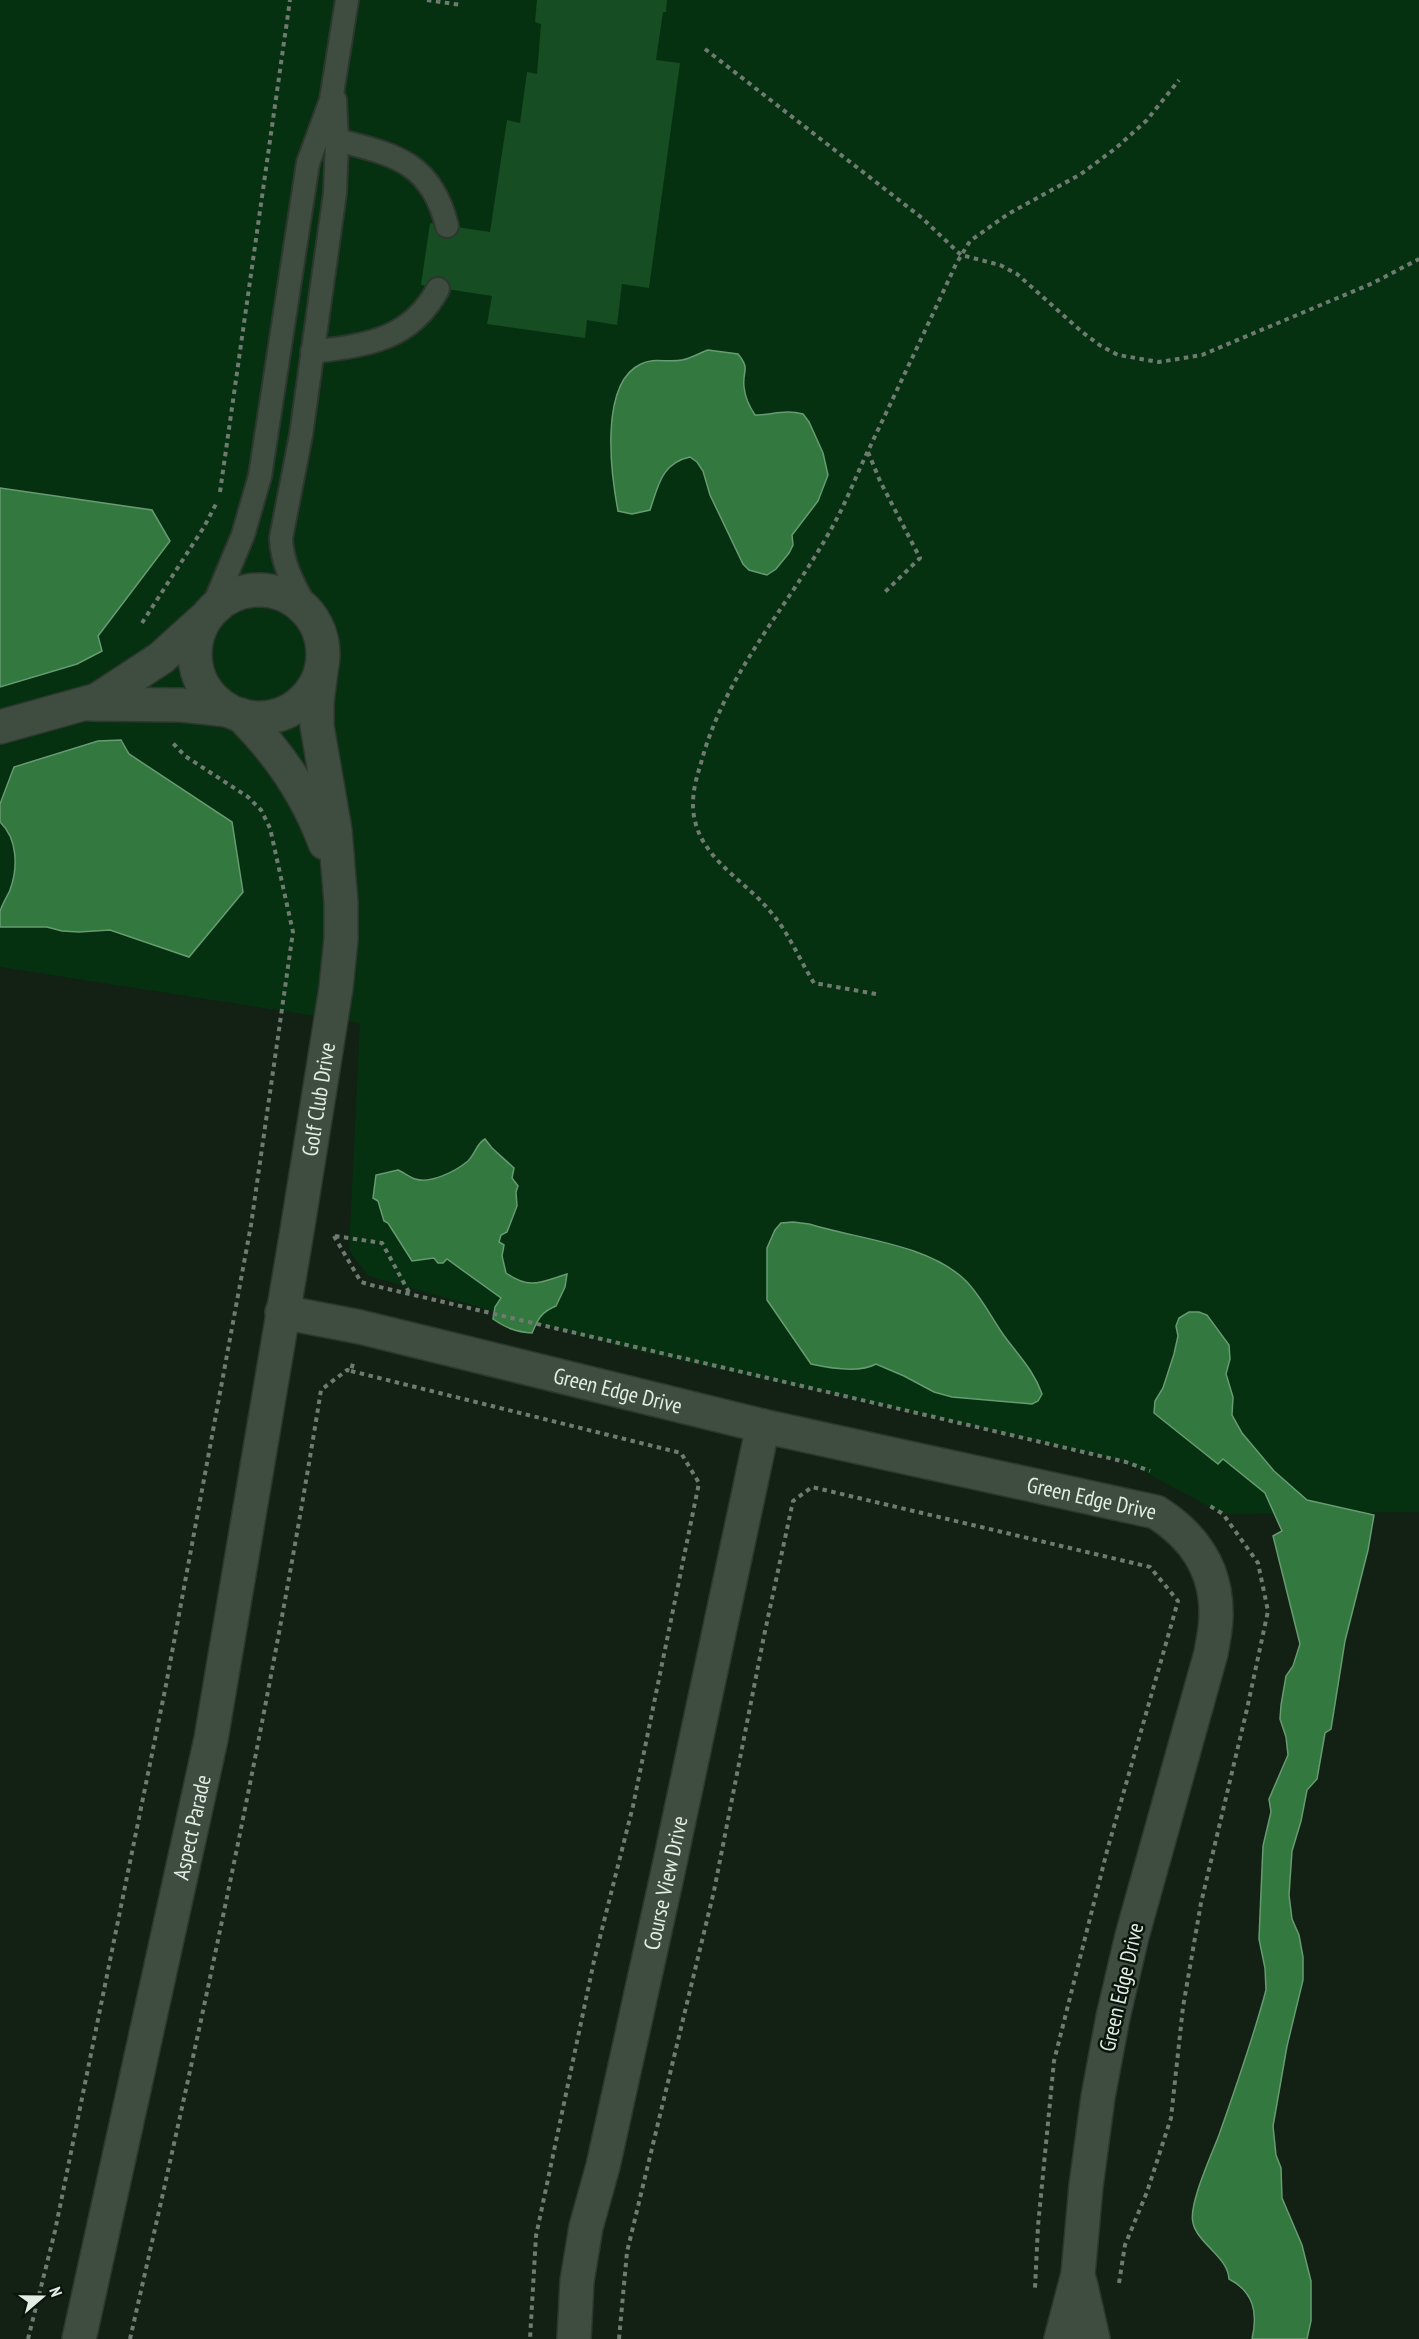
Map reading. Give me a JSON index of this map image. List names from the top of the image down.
{
  "streets": {
    "street": [
      "Golf Club Drive",
      "Green Edge Drive",
      "Aspect Parade",
      "Course View Drive"
    ]
  },
  "crossings": [
    ["Golf Club Drive", "Green Edge Drive"],
    ["Golf Club Drive", "Aspect Parade"],
    ["Green Edge Drive", "Aspect Parade"],
    ["Green Edge Drive", "Course View Drive"]
  ],
  "north": "right"
}
